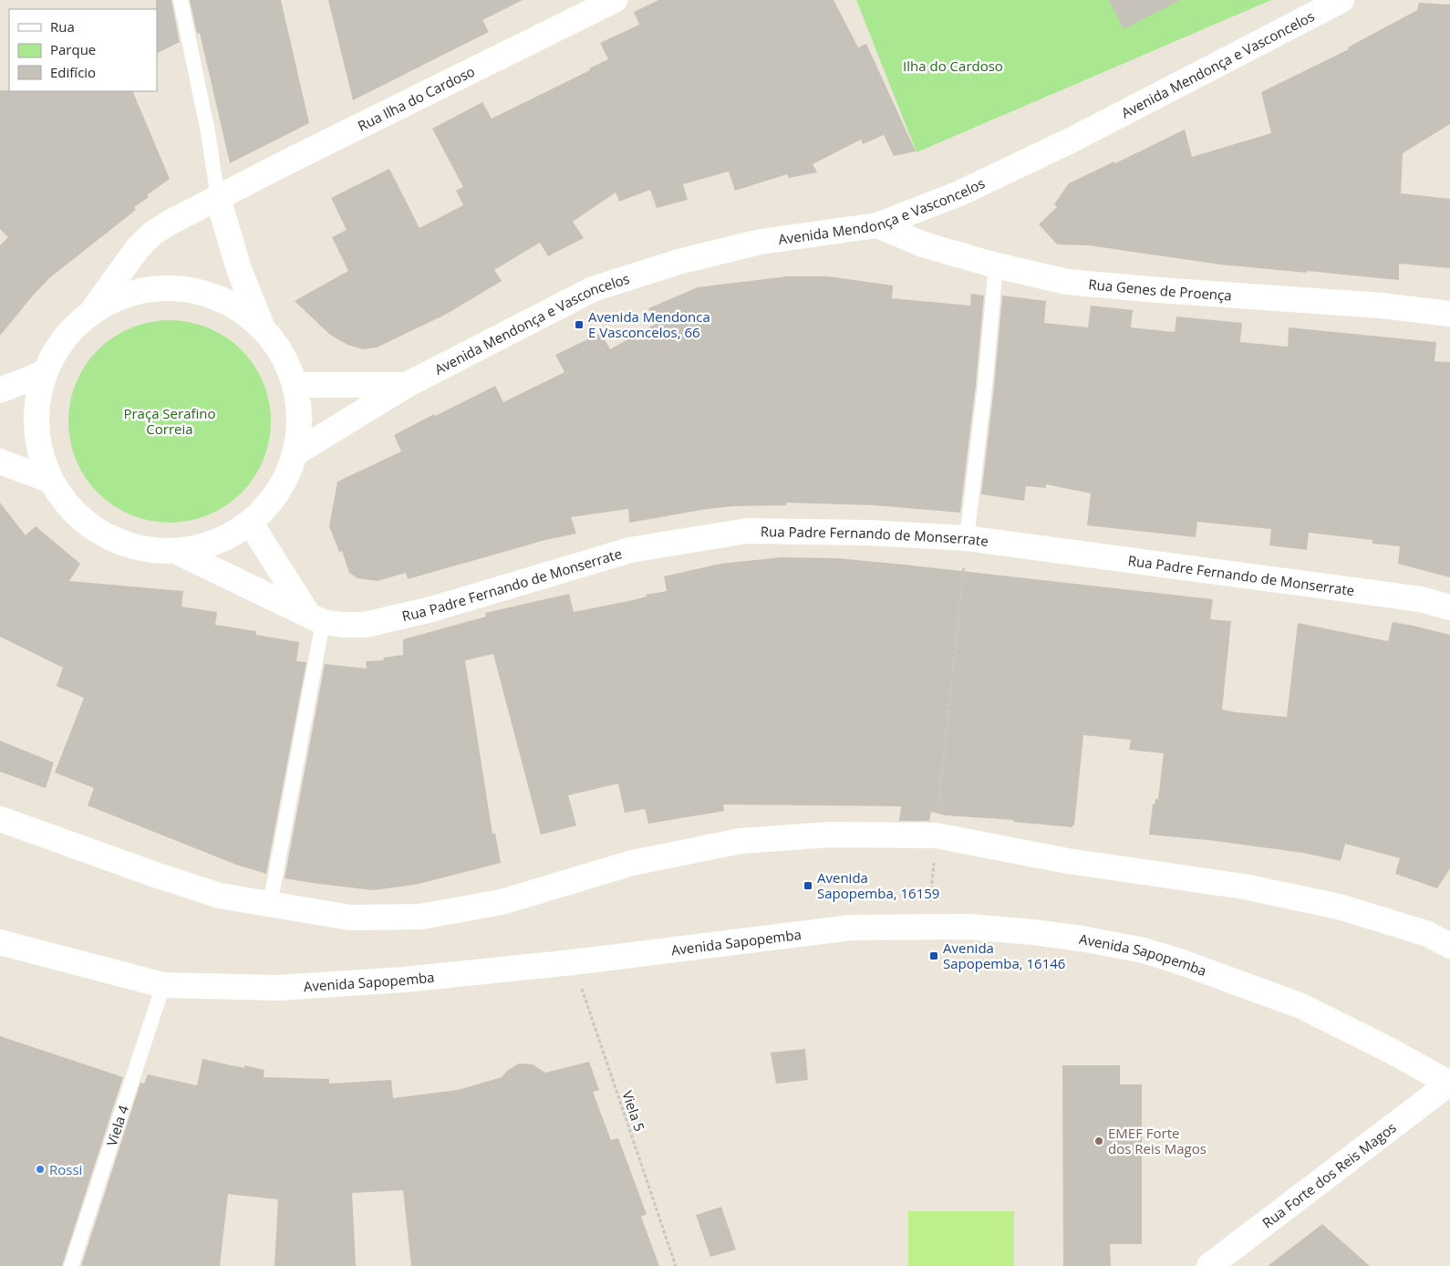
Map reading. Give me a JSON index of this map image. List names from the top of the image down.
{
  "streets": {
    "street": [
      "Avenida Mendonça e Vasconcelos",
      "Rua Ilha do Cardoso",
      "Rua Genes de Proença",
      "Rua Padre Fernando de Monserrate",
      "Avenida Sapopemba",
      "Rua Forte dos Reis Magos"
    ],
    "lane": ["Viela 4"],
    "path": ["Viela 5"]
  },
  "crossings": [
    ["Avenida Mendonça e Vasconcelos", "Rua Genes de Proença"],
    ["Avenida Sapopemba", "Viela 5"],
    ["Avenida Sapopemba", "Viela 4"],
    ["Avenida Sapopemba", "Rua Forte dos Reis Magos"]
  ],
  "parks": ["Ilha do Cardoso", "Praça Serafino Correia"],
  "places": {
    "transit": ["Avenida Mendonca E Vasconcelos, 66", "Avenida Sapopemba, 16159", "Avenida Sapopemba, 16146"],
    "other": ["EMEF Forte dos Reis Magos", "Rossi"]
  },
  "legend": ["Rua", "Parque", "Edifício"]
}
